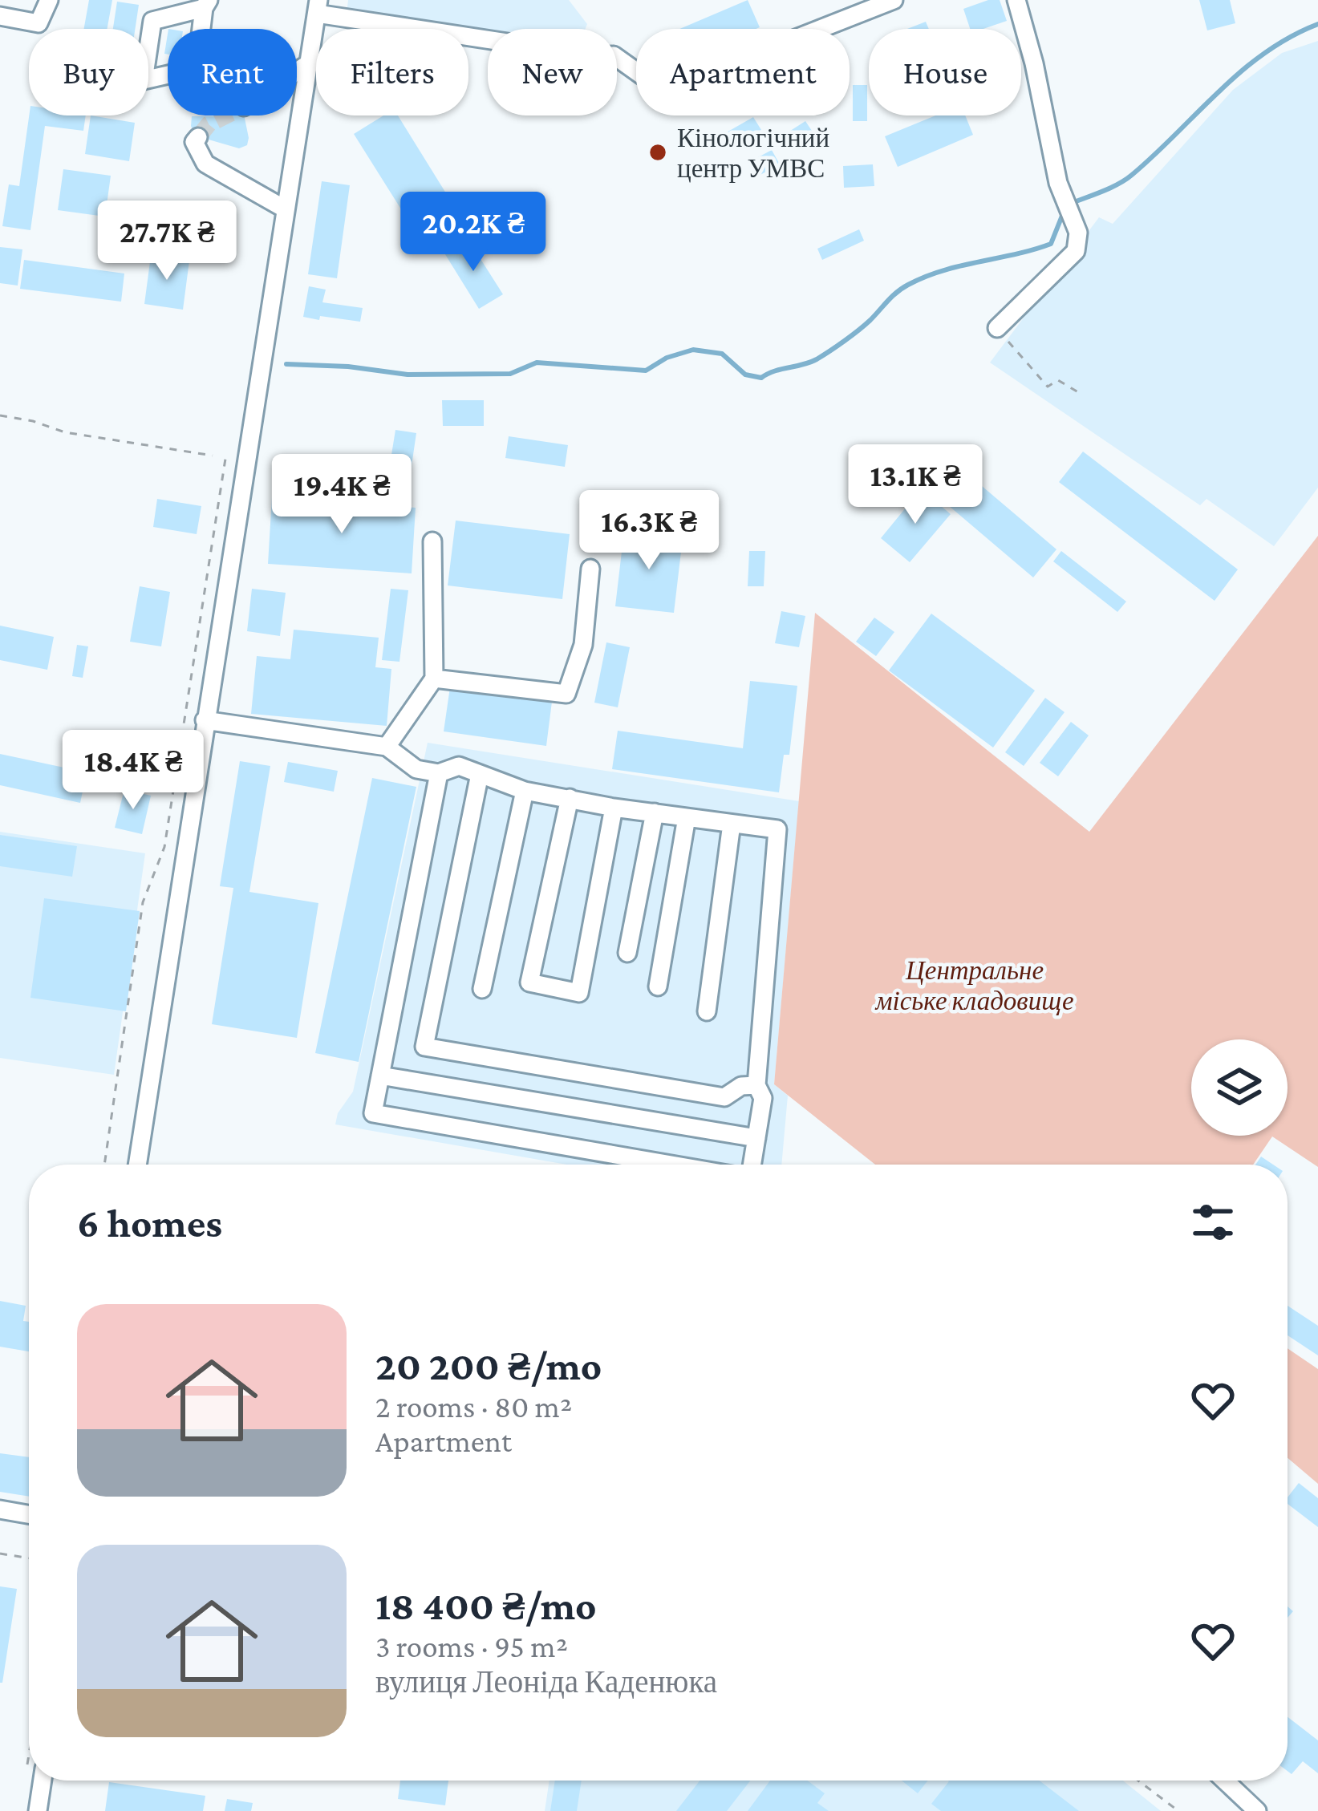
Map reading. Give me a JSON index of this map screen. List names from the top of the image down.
{
  "parks": ["Центральне міське кладовище"],
  "places": ["Кінологічний центр УМВС"],
  "page": {
    "chip": [
      "Buy",
      "Rent",
      "Filters",
      "New",
      "Apartment",
      "House"
    ],
    "price": [
      "20.2K ₴",
      "27.7K ₴",
      "13.1K ₴",
      "19.4K ₴",
      "16.3K ₴",
      "18.4K ₴"
    ],
    "heading": "6 homes",
    "list": [
      {
        "name": "20 200 ₴/mo",
        "note": "2 rooms · 80 m² · Apartment"
      },
      {
        "name": "18 400 ₴/mo",
        "note": "3 rooms · 95 m² · вулиця Леоніда Каденюка"
      }
    ]
  }
}
